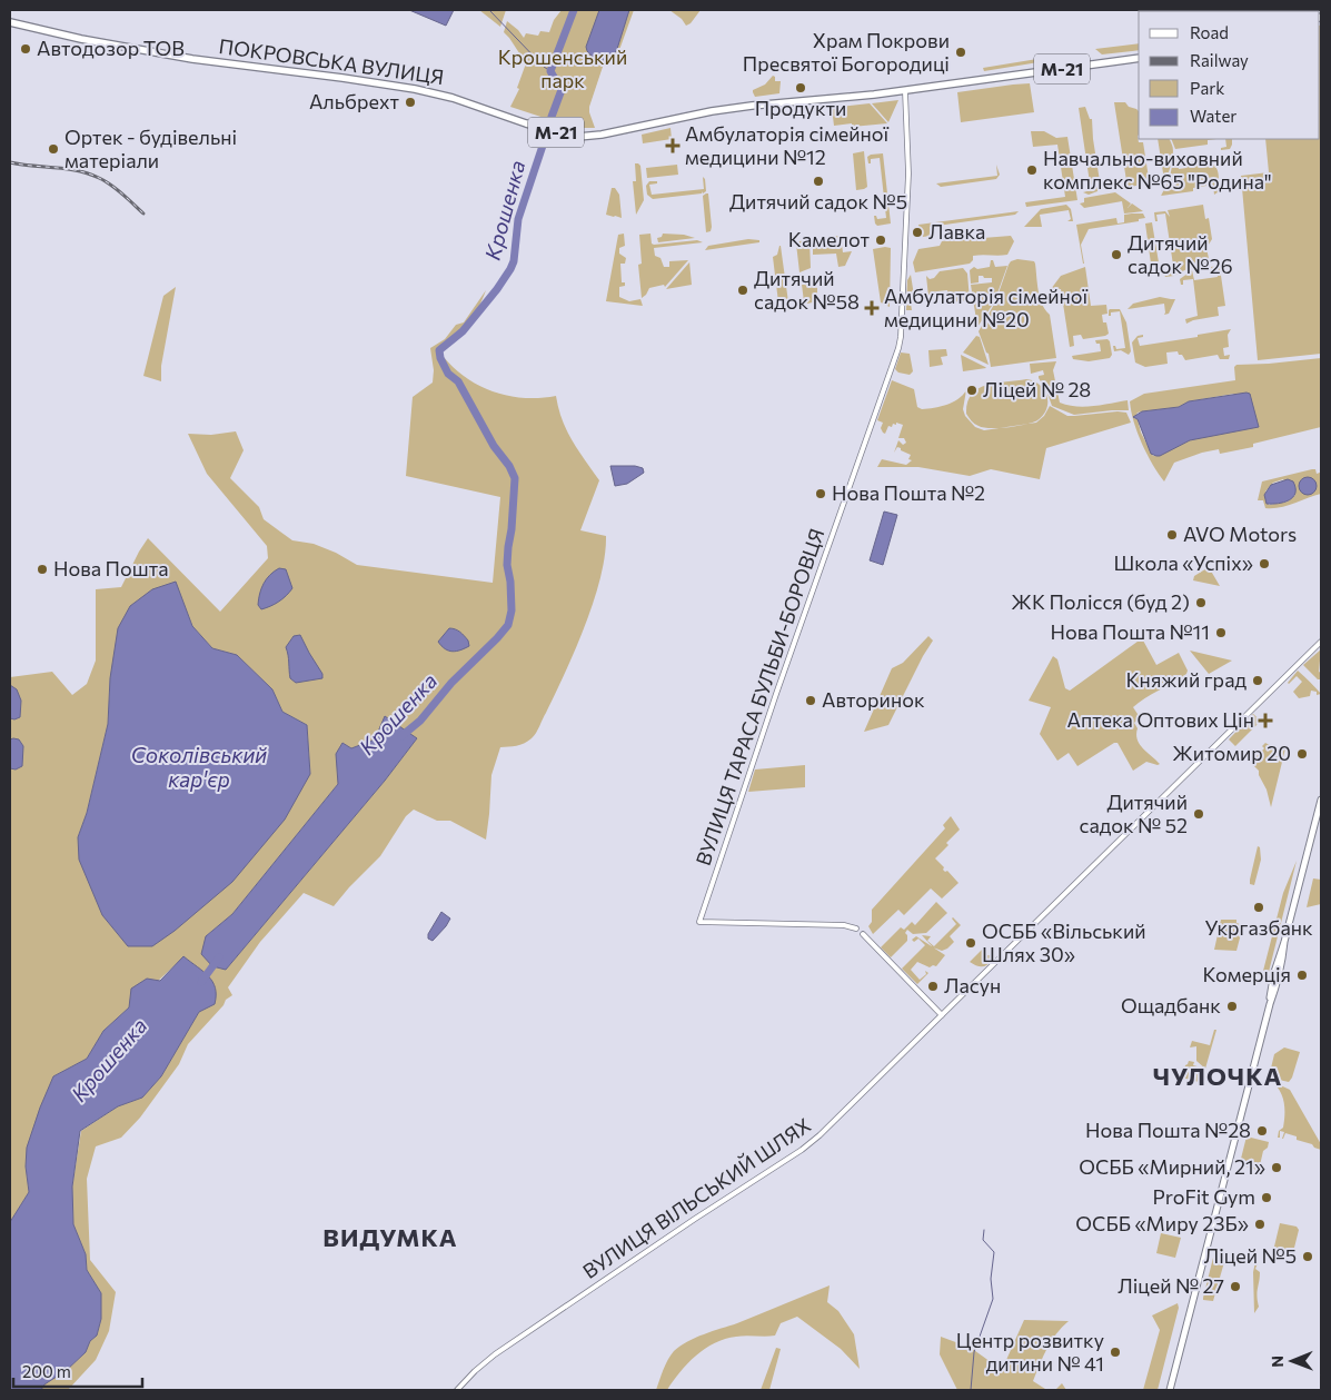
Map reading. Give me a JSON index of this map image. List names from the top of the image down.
{
  "streets": {
    "highway": ["ПОКРОВСЬКА ВУЛИЦЯ", "М-21"],
    "street": ["ВУЛИЦЯ ТАРАСА БУЛЬБИ-БОРОВЦЯ", "ВУЛИЦЯ ВІЛЬСЬКИЙ ШЛЯХ"]
  },
  "crossings": [
    ["ПОКРОВСЬКА ВУЛИЦЯ", "ВУЛИЦЯ ТАРАСА БУЛЬБИ-БОРОВЦЯ"]
  ],
  "districts": ["ЧУЛОЧКА", "ВИДУМКА"],
  "water": ["Крошенка", "Соколівський кар'єр"],
  "parks": ["Крошенський парк"],
  "places": {
    "other": [
      "Автодозор ТОВ",
      "Храм Покрови Пресвятої Богородиці",
      "Продукти",
      "Альбрехт",
      "Ортек - будівельні матеріали",
      "Навчально-виховний комплекс №65 \"Родина\"",
      "Дитячий садок №5",
      "Лавка",
      "Камелот",
      "Дитячий садок №26",
      "Дитячий садок №58",
      "Ліцей № 28",
      "Нова Пошта №2",
      "AVO Motors",
      "Школа «Успіх»",
      "Нова Пошта",
      "ЖК Полісся (буд 2)",
      "Нова Пошта №11",
      "Княжий град",
      "Авторинок",
      "Житомир 20",
      "Дитячий садок № 52",
      "Укргазбанк",
      "ОСББ «Вільський Шлях 30»",
      "Комерція",
      "Ласун",
      "Ощадбанк",
      "Нова Пошта №28",
      "ОСББ «Мирний, 21»",
      "ProFit Gym",
      "ОСББ «Миру 23Б»",
      "Ліцей №5",
      "Ліцей № 27",
      "Центр розвитку дитини № 41"
    ],
    "health": ["Амбулаторія сімейної медицини №12", "Амбулаторія сімейної медицини №20", "Аптека Оптових Цін"]
  },
  "legend": [
    "Road",
    "Railway",
    "Park",
    "Water"
  ],
  "scale_bar": "200 m",
  "north": "left"
}
